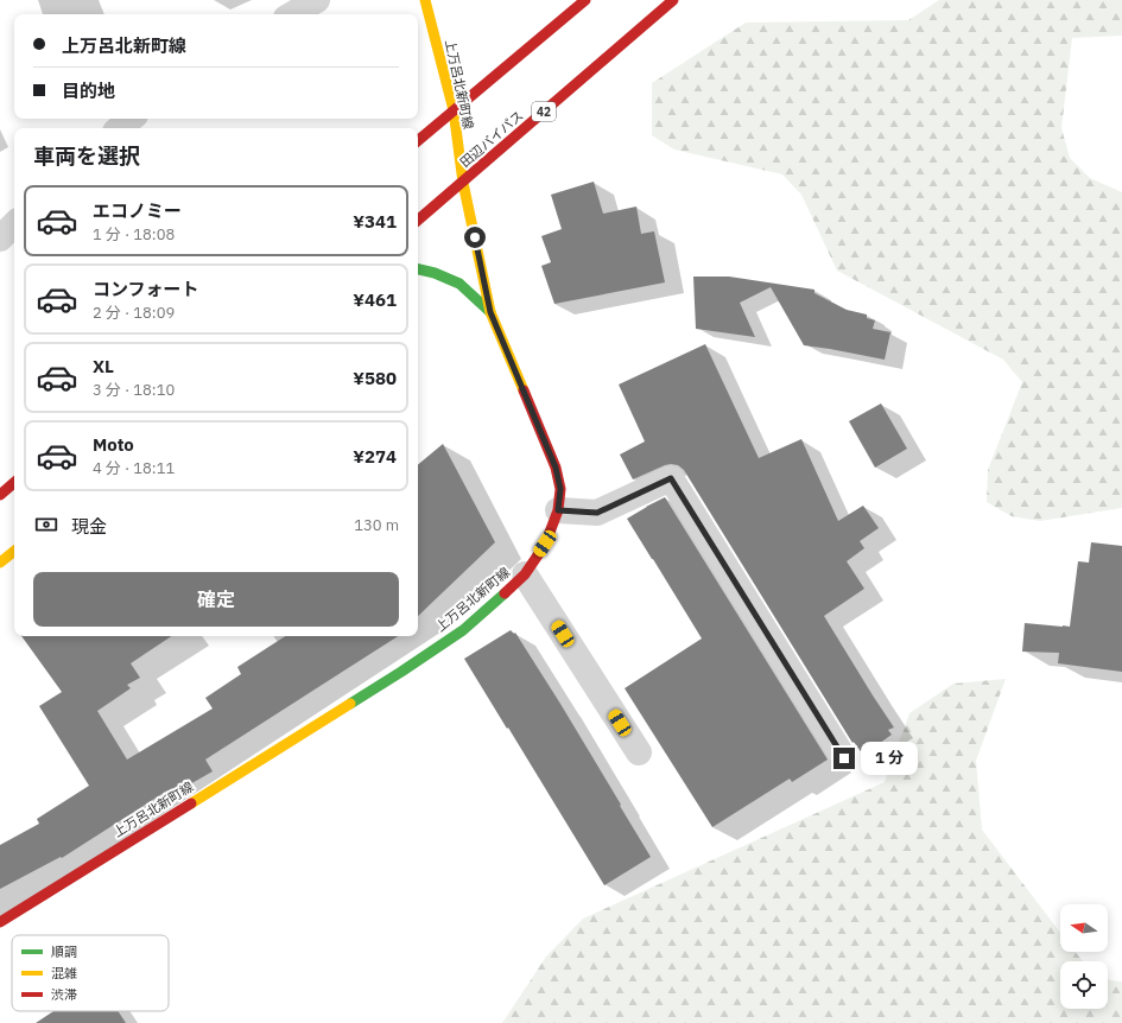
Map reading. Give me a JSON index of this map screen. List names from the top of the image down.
{
  "streets": {
    "main road": ["上万呂北新町線", "42", "田辺バイパス"]
  },
  "crossings": [
    ["上万呂北新町線", "田辺バイパス"]
  ],
  "legend": ["順調", "混雑", "渋滞"],
  "north": "left",
  "page": {
    "banner": ["上万呂北新町線", "目的地"],
    "heading": "車両を選択",
    "list": [
      {
        "name": "エコノミー",
        "note": "1 分 · 18:08",
        "value": "¥341"
      },
      {
        "name": "コンフォート",
        "note": "2 分 · 18:09",
        "value": "¥461"
      },
      {
        "name": "XL",
        "note": "3 分 · 18:10",
        "value": "¥580"
      },
      {
        "name": "Moto",
        "note": "4 分 · 18:11",
        "value": "¥274"
      }
    ],
    "pay": ["現金", "130 m"],
    "buttons": "確定",
    "bubble": "1 分"
  }
}
